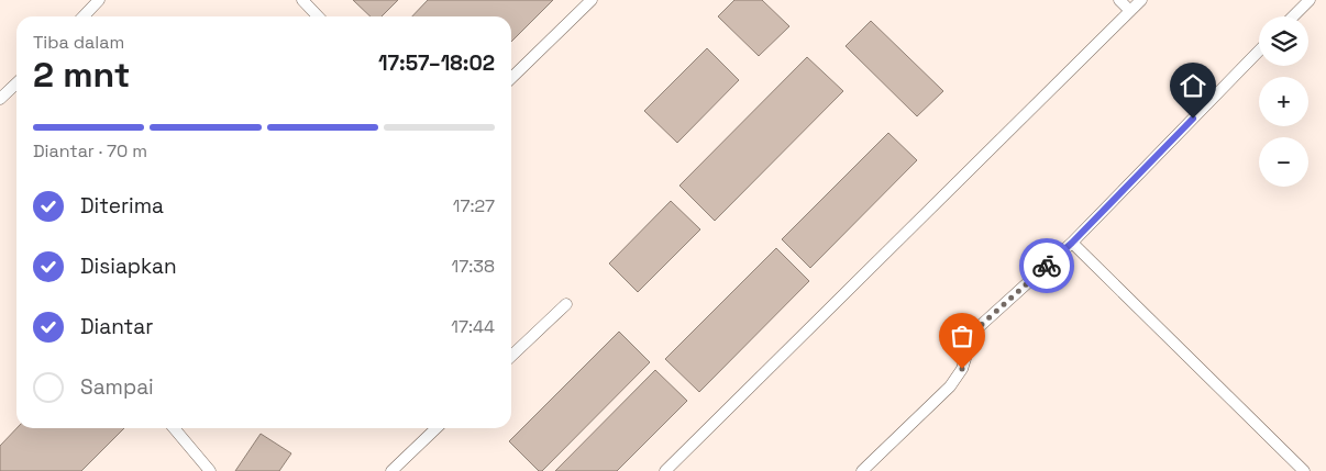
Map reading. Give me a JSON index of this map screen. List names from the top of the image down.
{
  "page": {
    "map_buttons": ["+", "−"],
    "heading": ["2 mnt", "Tiba dalam", "17:57–18:02"],
    "bar": "Diantar · 70 m",
    "list": [
      ["Diterima", "17:27"],
      ["Disiapkan", "17:38"],
      ["Diantar", "17:44"],
      "Sampai"
    ]
  }
}
